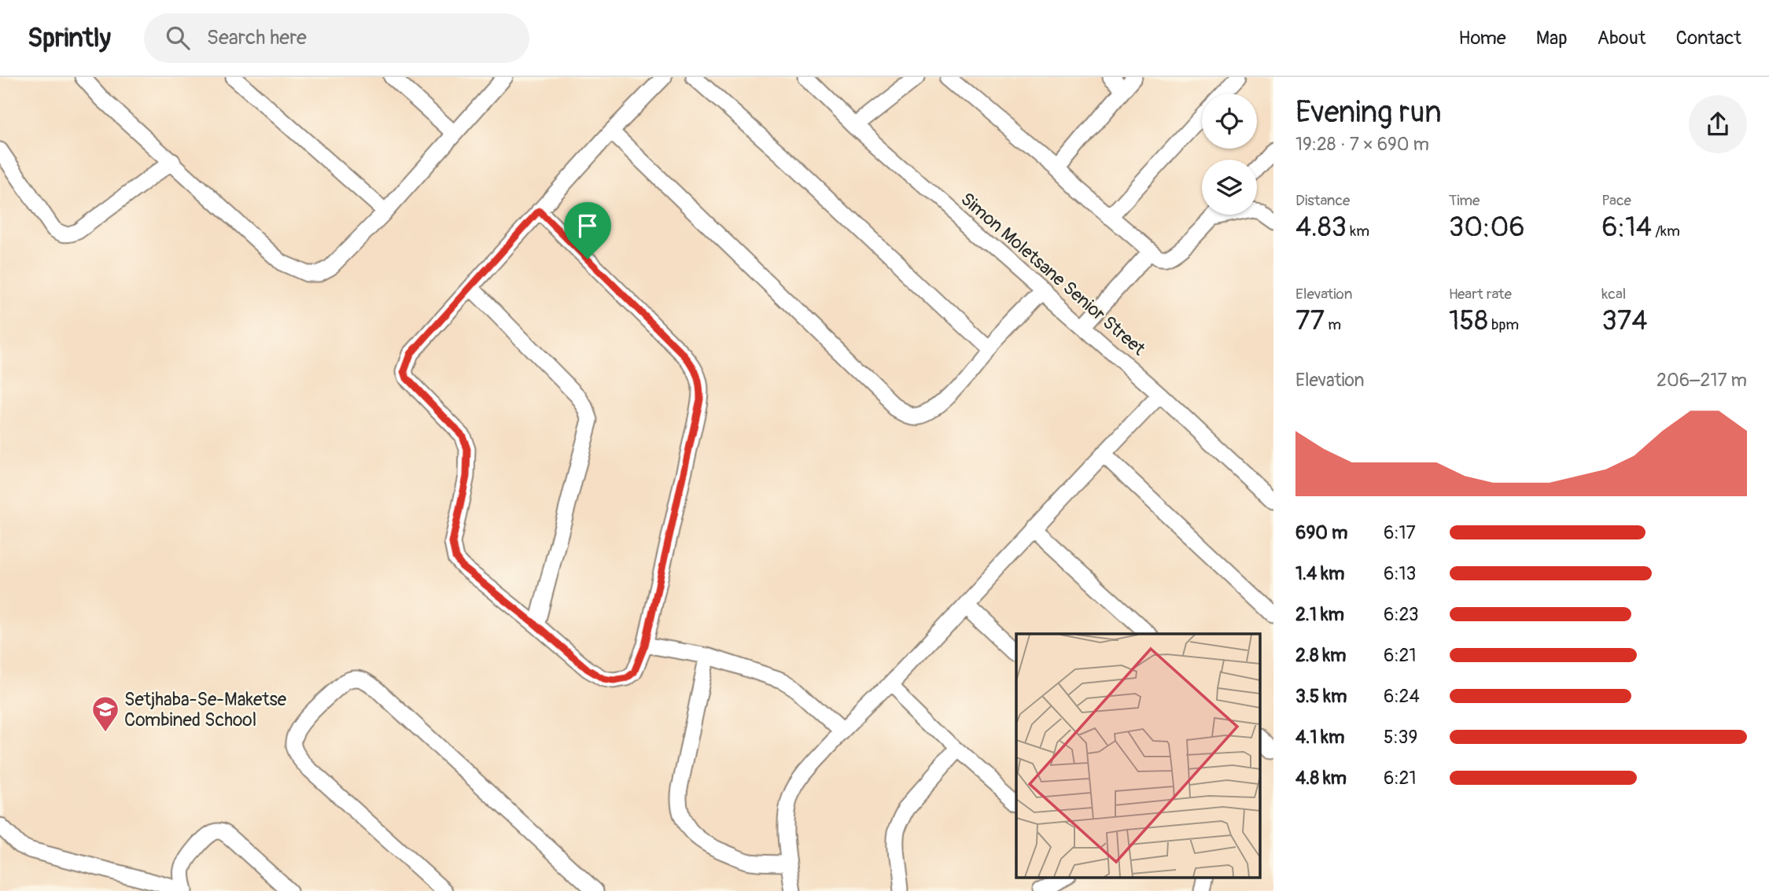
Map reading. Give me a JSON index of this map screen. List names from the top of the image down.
{
  "streets": {
    "street": ["Simon Moletsane Senior Street"]
  },
  "places": {
    "school or university": ["Setjhaba-Se-Maketse Combined School"]
  },
  "page": {
    "header": "Sprintly",
    "search": "Search here",
    "nav": [
      "Home",
      "Map",
      "About",
      "Contact"
    ],
    "heading": ["Evening run", "19:28 · 7 × 690 m"],
    "stats": [
      ["Distance", "4.83 km"],
      ["Time", "30:06"],
      ["Pace", "6:14 /km"],
      ["Elevation", "77 m"],
      ["Heart rate", "158 bpm"],
      ["kcal", "374"]
    ],
    "chart": ["Elevation", "206–217 m"],
    "list": [
      {
        "name": "690 m",
        "note": "6:17"
      },
      {
        "name": "1.4 km",
        "note": "6:13"
      },
      {
        "name": "2.1 km",
        "note": "6:23"
      },
      {
        "name": "2.8 km",
        "note": "6:21"
      },
      {
        "name": "3.5 km",
        "note": "6:24"
      },
      {
        "name": "4.1 km",
        "note": "5:39"
      },
      {
        "name": "4.8 km",
        "note": "6:21"
      }
    ]
  }
}
